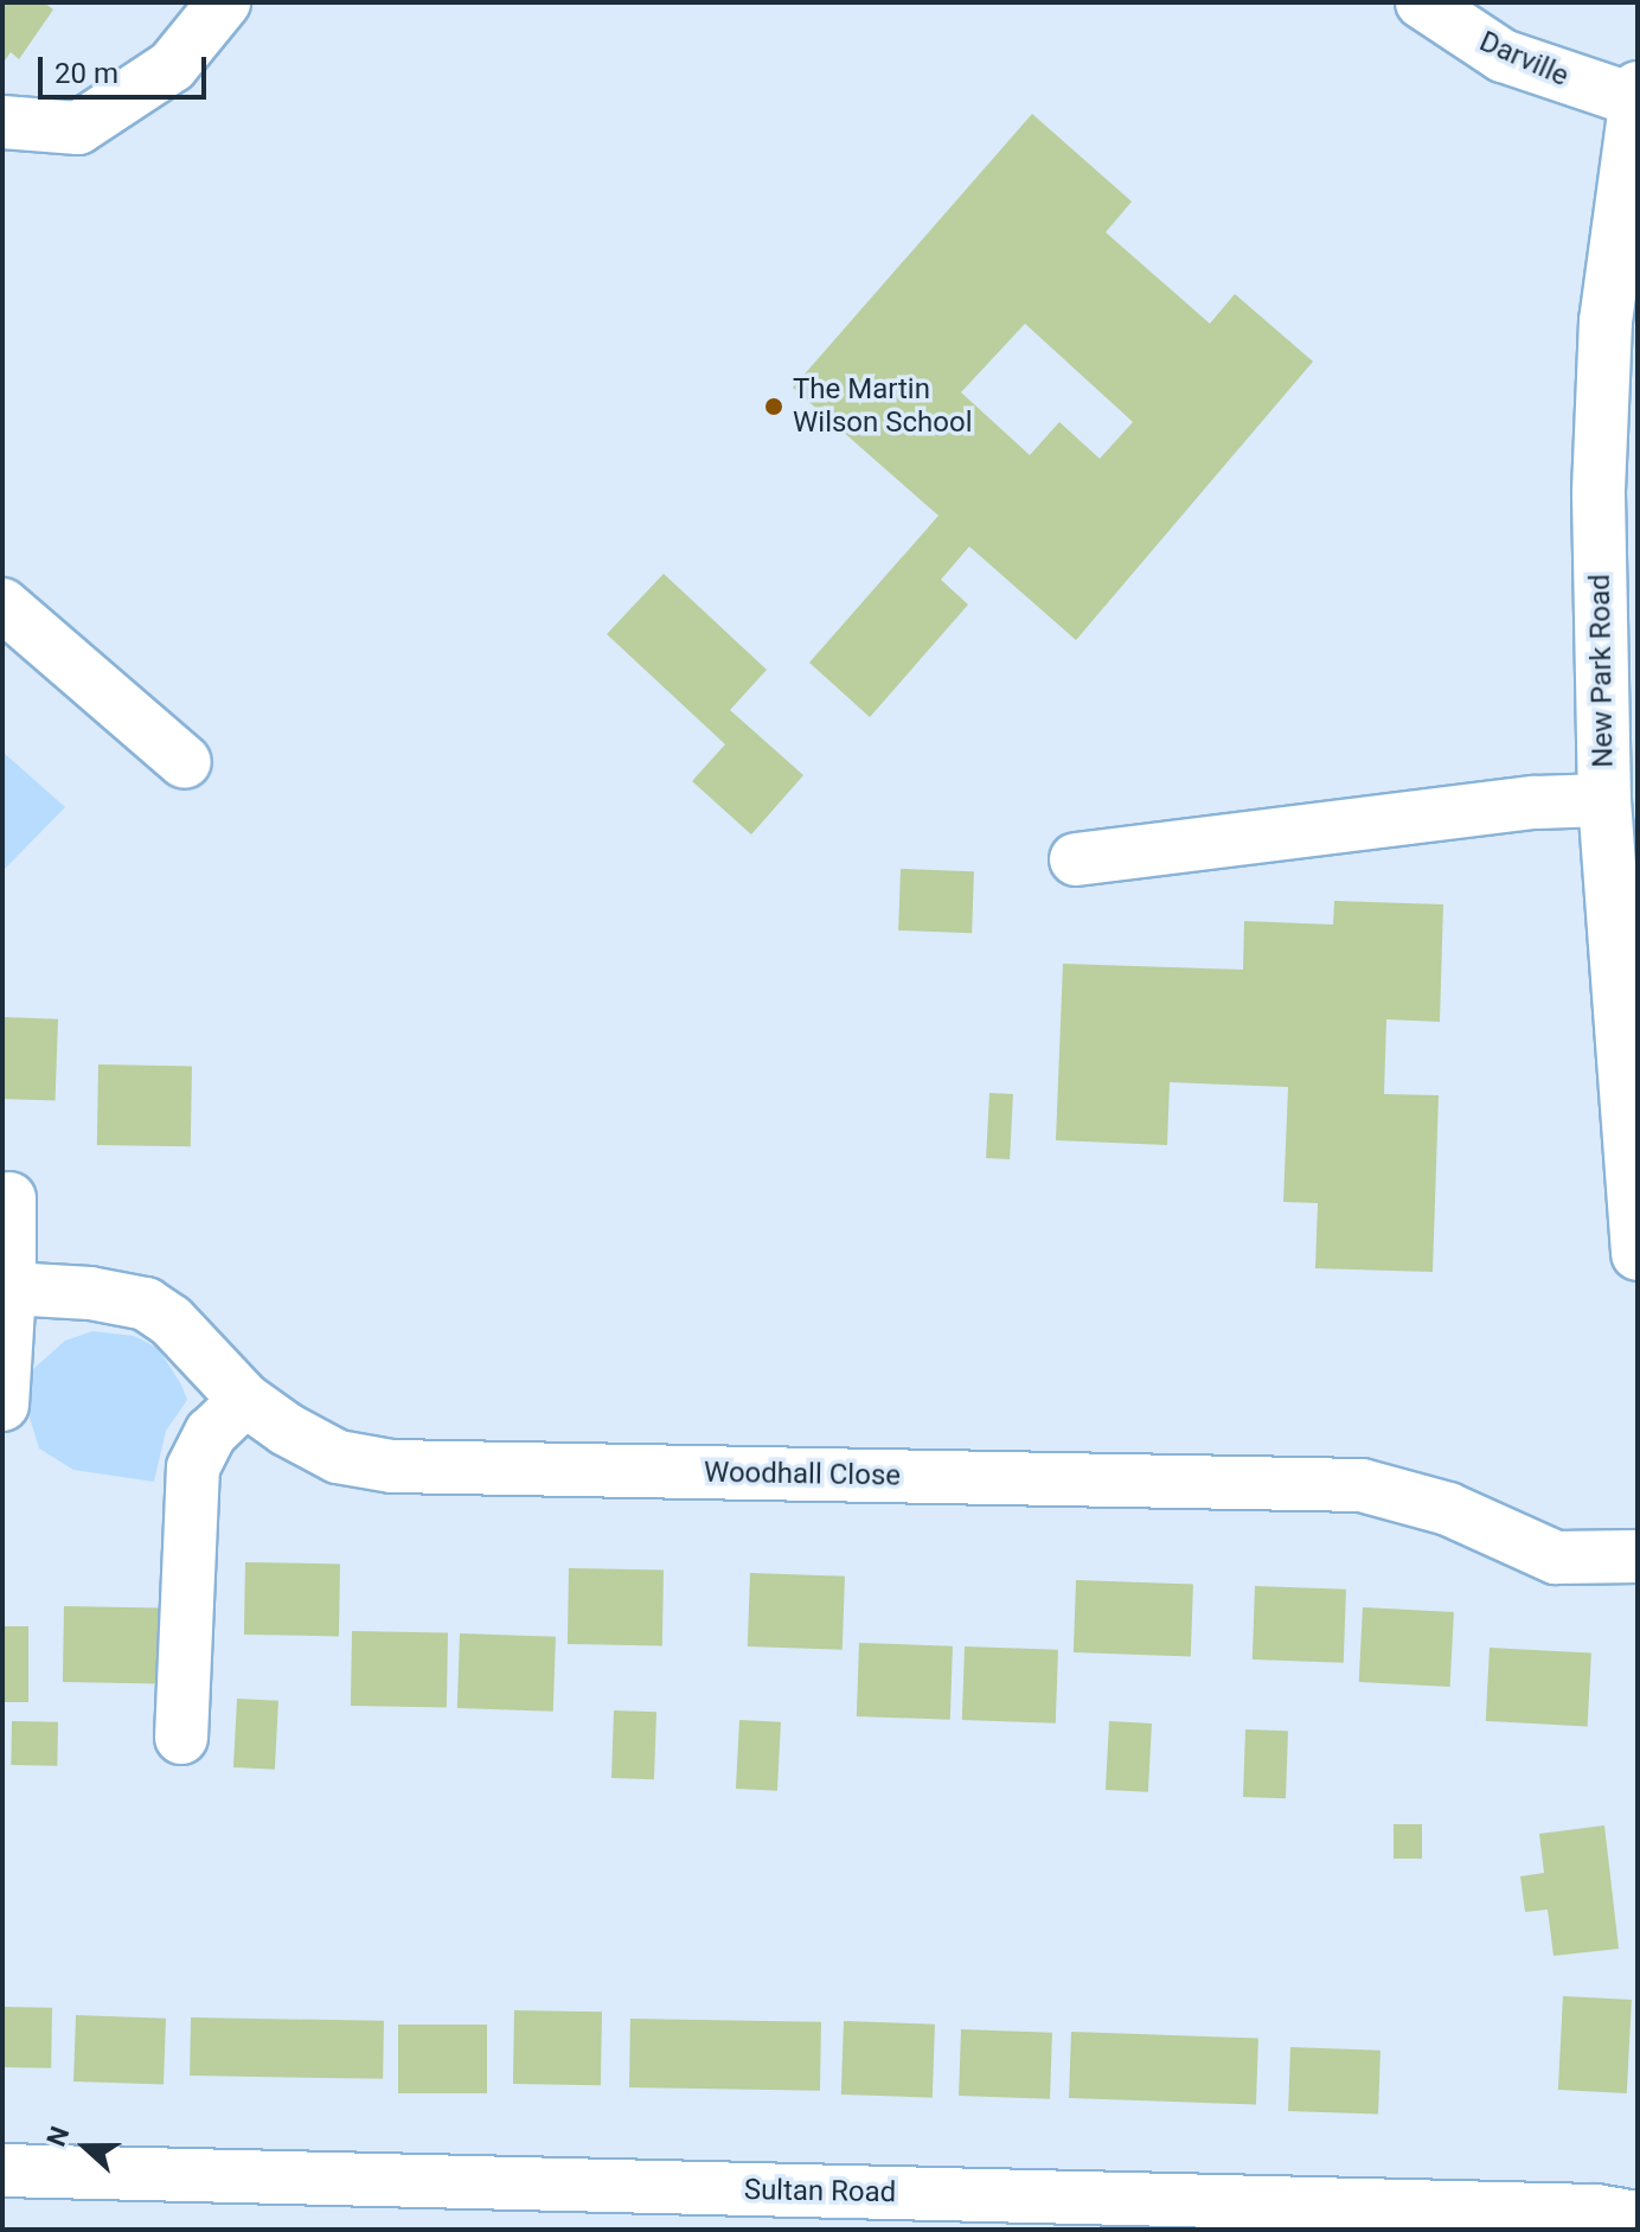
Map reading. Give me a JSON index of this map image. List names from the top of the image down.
{
  "streets": {
    "street": [
      "Darville",
      "New Park Road",
      "Woodhall Close",
      "Sultan Road"
    ]
  },
  "crossings": [
    ["Darville", "New Park Road"]
  ],
  "places": ["The Martin Wilson School"],
  "scale_bar": "20 m",
  "north": "left"
}
